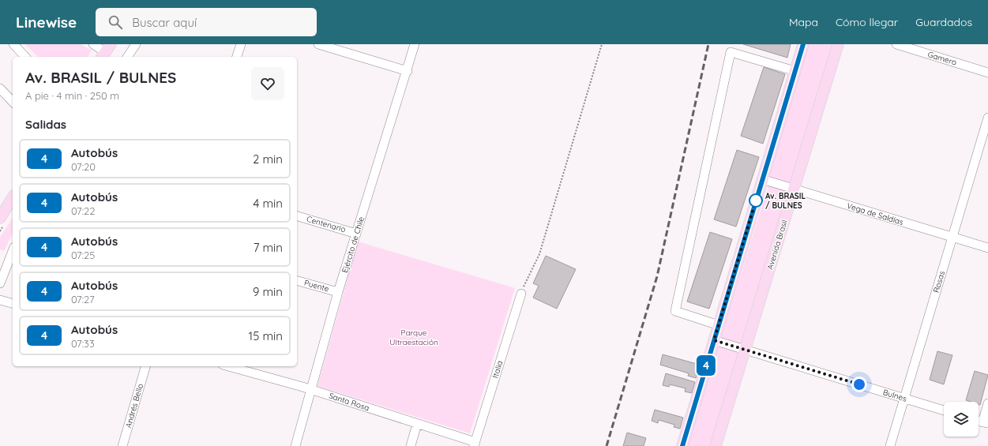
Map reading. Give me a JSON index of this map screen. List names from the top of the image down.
{
  "streets": {
    "main road": ["Avenida Brasil"],
    "street": [
      "Gamero",
      "Vega de Saldías",
      "Centenario",
      "Ejército de Chile",
      "Rosas",
      "Puente",
      "Italia",
      "Bulnes",
      "Santa Rosa",
      "Andrés Bello"
    ]
  },
  "crossings": [
    ["Vega de Saldías", "Avenida Brasil"],
    ["Vega de Saldías", "Rosas"],
    ["Centenario", "Ejército de Chile"],
    ["Ejército de Chile", "Puente"],
    ["Ejército de Chile", "Santa Rosa"],
    ["Avenida Brasil", "Bulnes"],
    ["Rosas", "Bulnes"],
    ["Italia", "Santa Rosa"]
  ],
  "parks": ["Parque Ultraestación"],
  "places": ["Av. BRASIL / BULNES"],
  "lines": ["bus line 4"],
  "page": {
    "header": "Linewise",
    "search": "Buscar aquí",
    "nav": ["Mapa", "Cómo llegar", "Guardados"],
    "on_map": "4",
    "heading": [
      ["Av. BRASIL / BULNES", "A pie · 4 min · 250 m"],
      "Salidas"
    ],
    "list": [
      {
        "mark": "4",
        "name": "Autobús",
        "note": "07:20",
        "value": "2 min"
      },
      {
        "mark": "4",
        "name": "Autobús",
        "note": "07:22",
        "value": "4 min"
      },
      {
        "mark": "4",
        "name": "Autobús",
        "note": "07:25",
        "value": "7 min"
      },
      {
        "mark": "4",
        "name": "Autobús",
        "note": "07:27",
        "value": "9 min"
      },
      {
        "mark": "4",
        "name": "Autobús",
        "note": "07:33",
        "value": "15 min"
      }
    ]
  }
}
